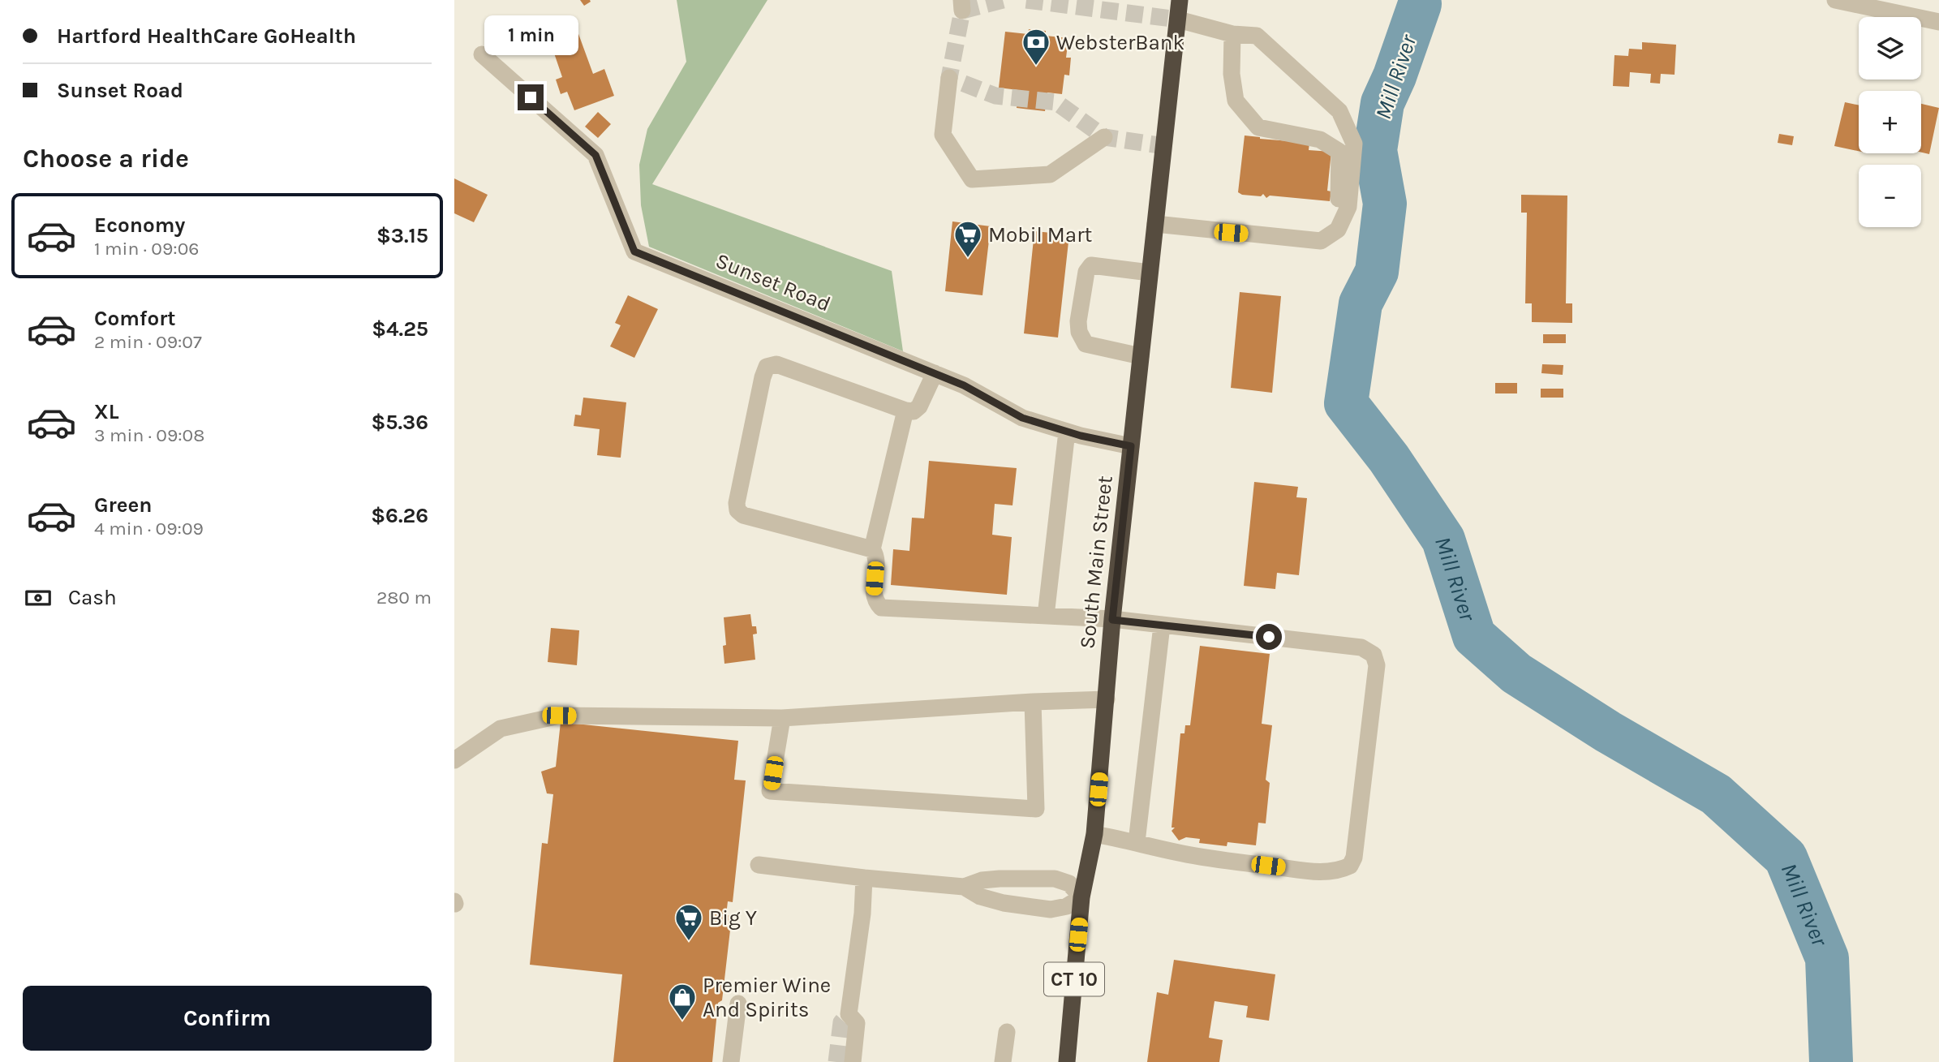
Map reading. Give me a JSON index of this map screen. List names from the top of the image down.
{
  "streets": {
    "highway": ["South Main Street", "CT 10"],
    "street": ["Sunset Road"]
  },
  "crossings": [
    ["Sunset Road", "South Main Street"]
  ],
  "water": ["Mill River"],
  "places": {
    "bank": ["WebsterBank"],
    "supermarket": ["Mobil Mart", "Big Y"],
    "shop": ["Premier Wine And Spirits"]
  },
  "page": {
    "banner": ["Hartford HealthCare GoHealth", "Sunset Road"],
    "bubble": "1 min",
    "map_buttons": ["+", "−"],
    "heading": "Choose a ride",
    "list": [
      {
        "name": "Economy",
        "note": "1 min · 09:06",
        "value": "$3.15"
      },
      {
        "name": "Comfort",
        "note": "2 min · 09:07",
        "value": "$4.25"
      },
      {
        "name": "XL",
        "note": "3 min · 09:08",
        "value": "$5.36"
      },
      {
        "name": "Green",
        "note": "4 min · 09:09",
        "value": "$6.26"
      }
    ],
    "pay": ["Cash", "280 m"],
    "buttons": "Confirm"
  }
}
